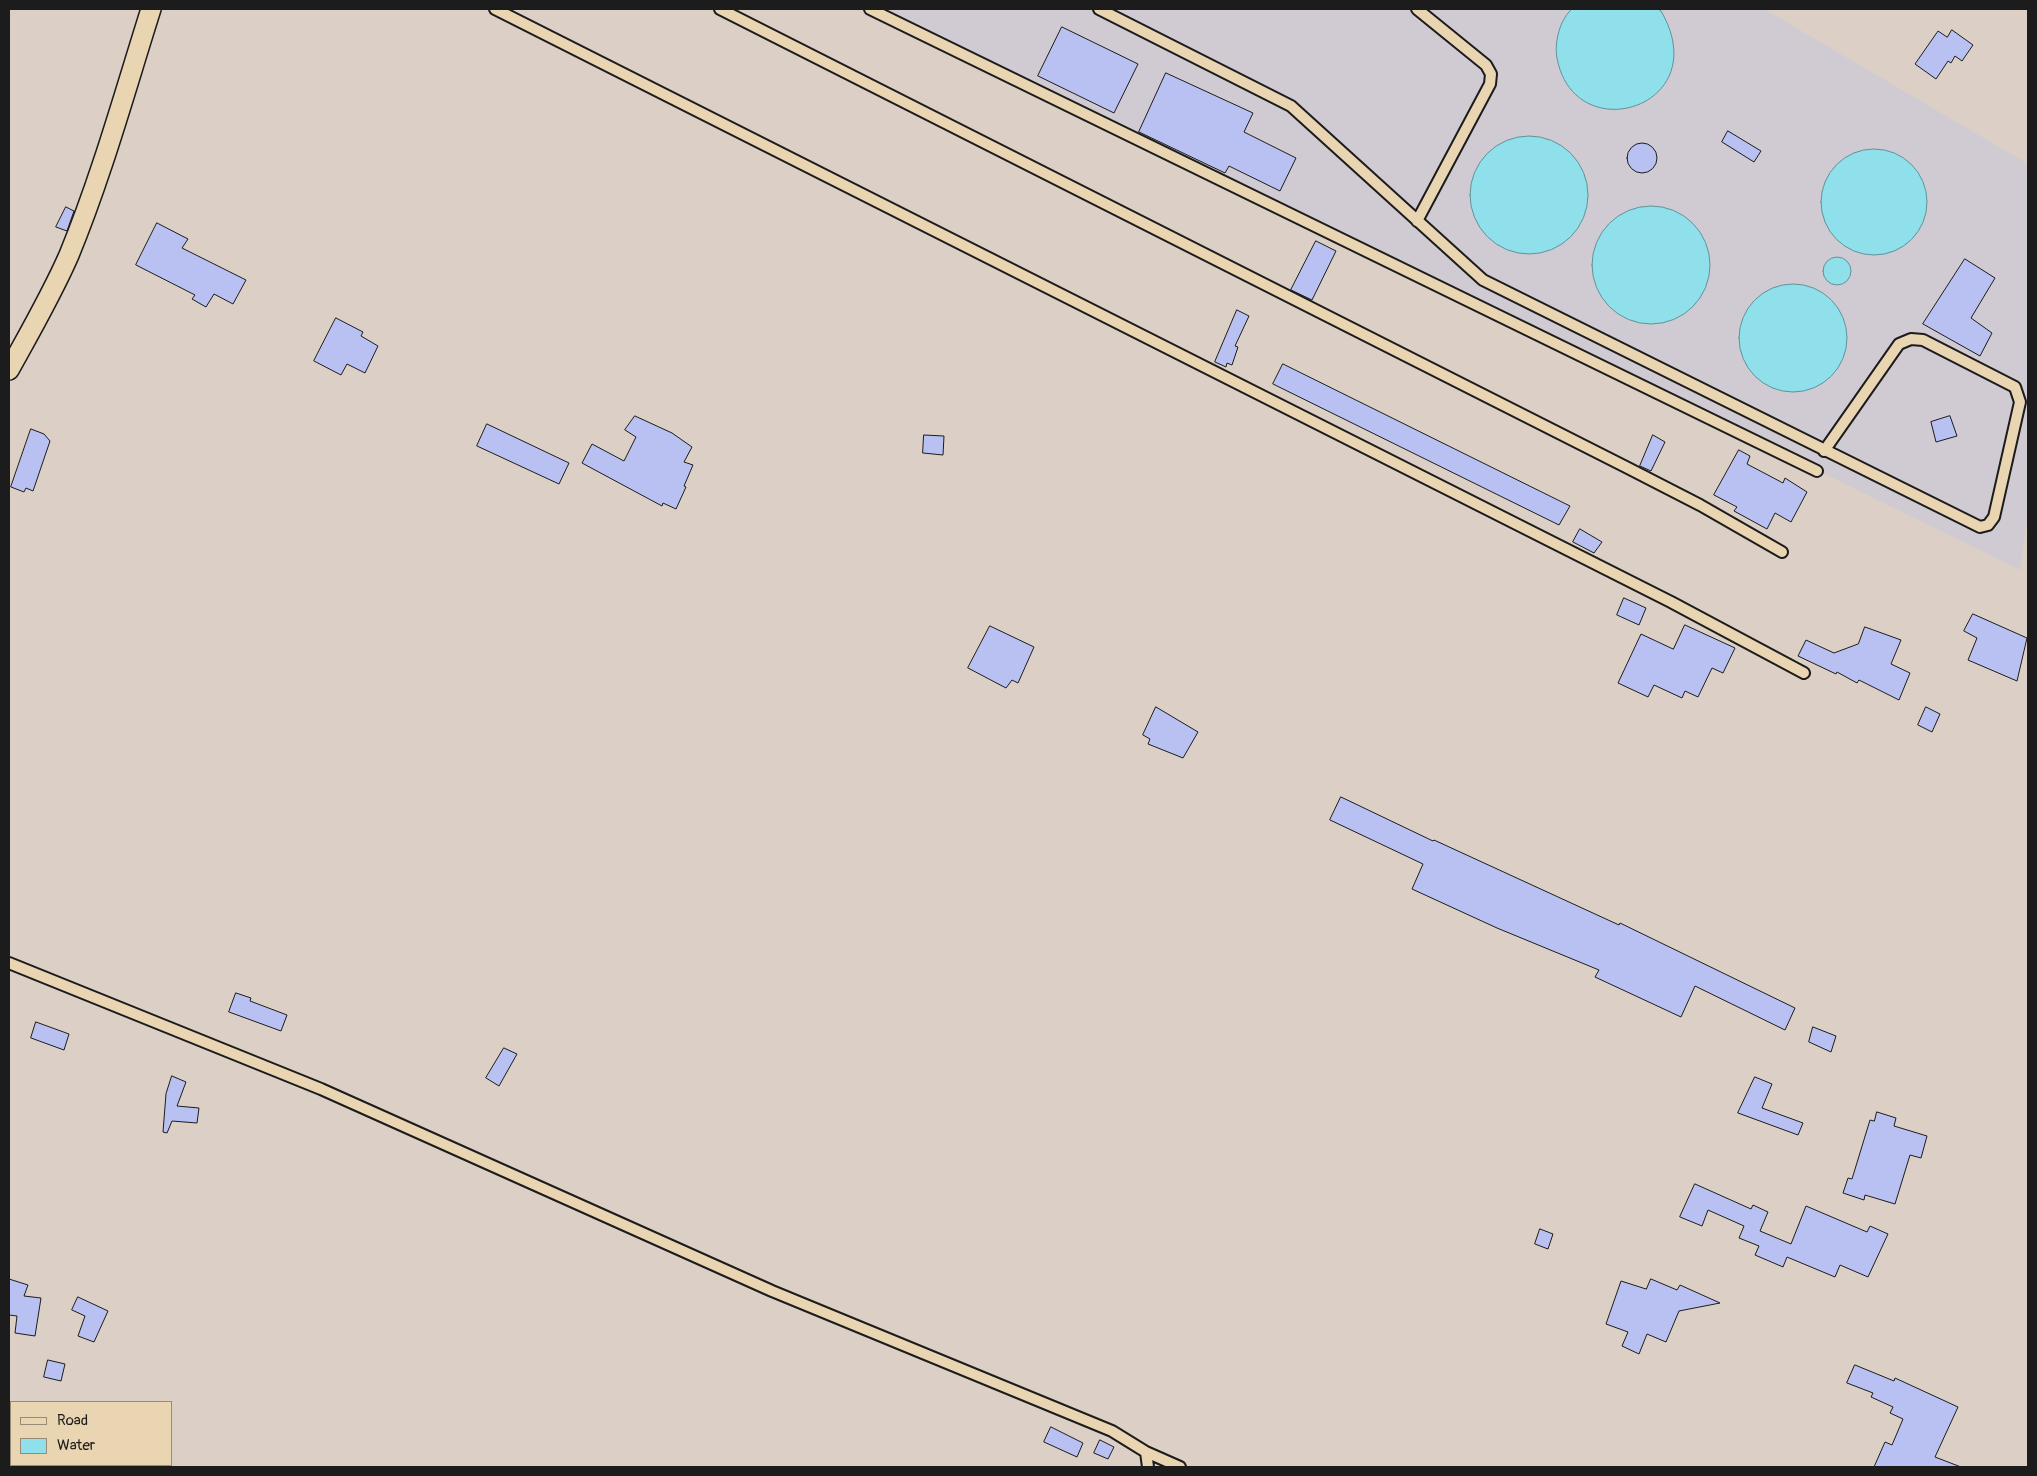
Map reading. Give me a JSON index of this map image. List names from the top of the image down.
{
  "legend": ["Road", "Water"]
}
